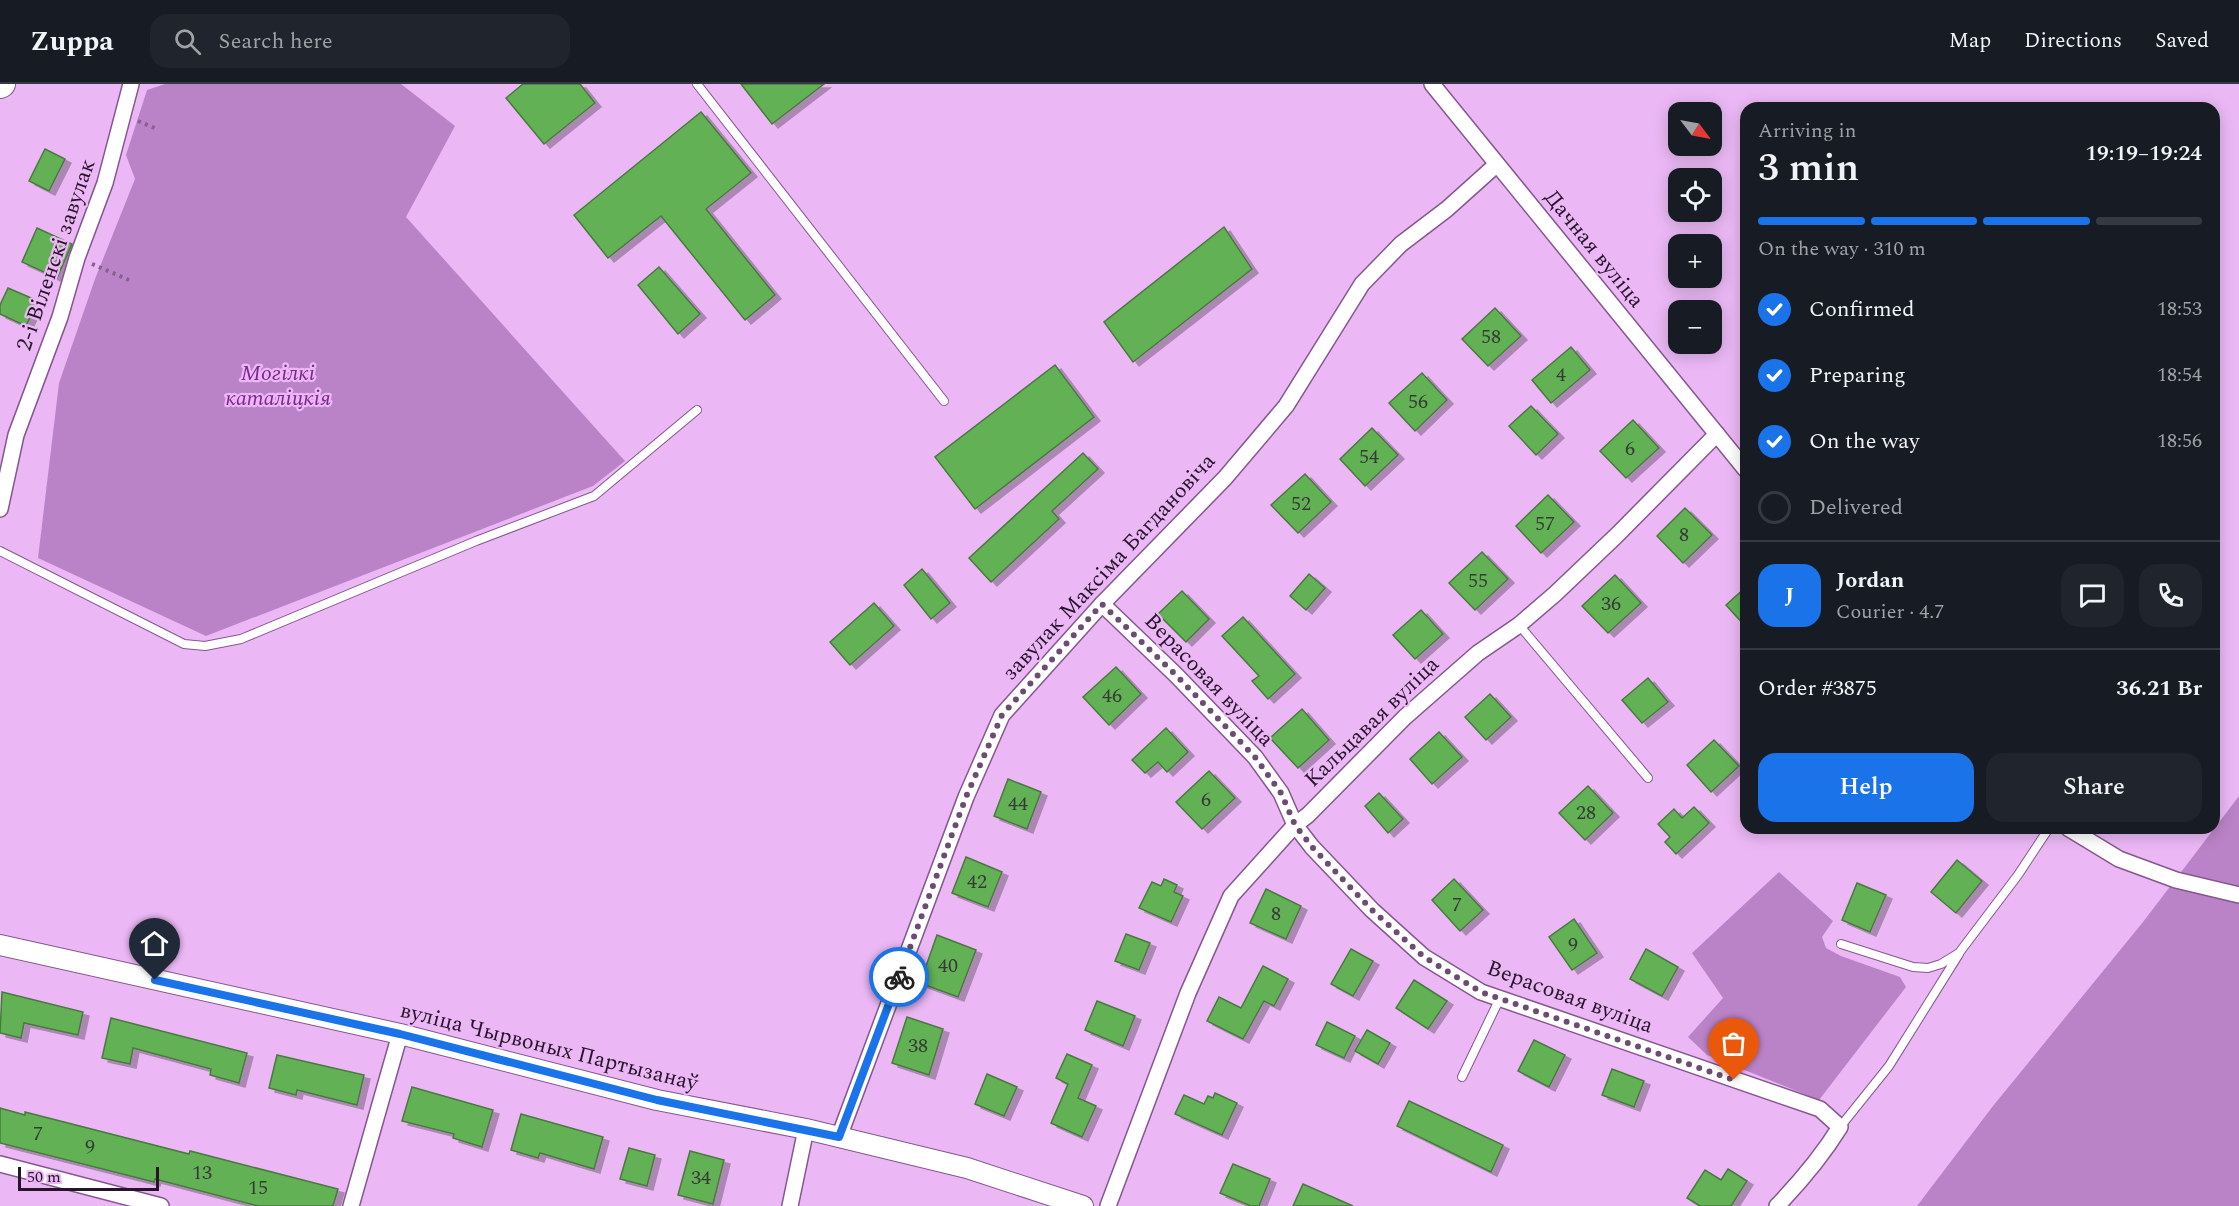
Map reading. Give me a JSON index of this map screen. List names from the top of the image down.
{
  "streets": {
    "street": [
      "Дачная вуліца",
      "2-і Віленскі завулак",
      "завулак Максіма Багдановіча",
      "Верасовая вуліца",
      "Кальцавая вуліца",
      "вуліца Чырвоных Партызанаў"
    ]
  },
  "crossings": [
    ["Дачная вуліца", "завулак Максіма Багдановіча"],
    ["Дачная вуліца", "Кальцавая вуліца"],
    ["завулак Максіма Багдановіча", "Верасовая вуліца"],
    ["завулак Максіма Багдановіча", "вуліца Чырвоных Партызанаў"],
    ["Верасовая вуліца", "Кальцавая вуліца"]
  ],
  "parks": ["Могілкі каталіцкія"],
  "house_numbers": [
    "58",
    "4",
    "56",
    "6",
    "54",
    "52",
    "57",
    "8",
    "55",
    "36",
    "46",
    "6",
    "44",
    "28",
    "42",
    "7",
    "8",
    "9",
    "40",
    "38",
    "7",
    "9",
    "13",
    "34",
    "15"
  ],
  "scale_bar": "50 m",
  "north": "bottom right",
  "page": {
    "header": "Zuppa",
    "search": "Search here",
    "nav": ["Map", "Directions", "Saved"],
    "map_buttons": ["+", "−"],
    "heading": ["3 min", "Arriving in", "19:19–19:24"],
    "panel": [
      "Jordan",
      "Courier · 4.7",
      "Order #3875",
      "36.21 Br"
    ],
    "bar": "On the way · 310 m",
    "list": [
      ["Confirmed", "18:53"],
      ["Preparing", "18:54"],
      ["On the way", "18:56"],
      "Delivered"
    ],
    "round": "J",
    "buttons": ["Help", "Share"],
    "scale": "50 m"
  }
}
